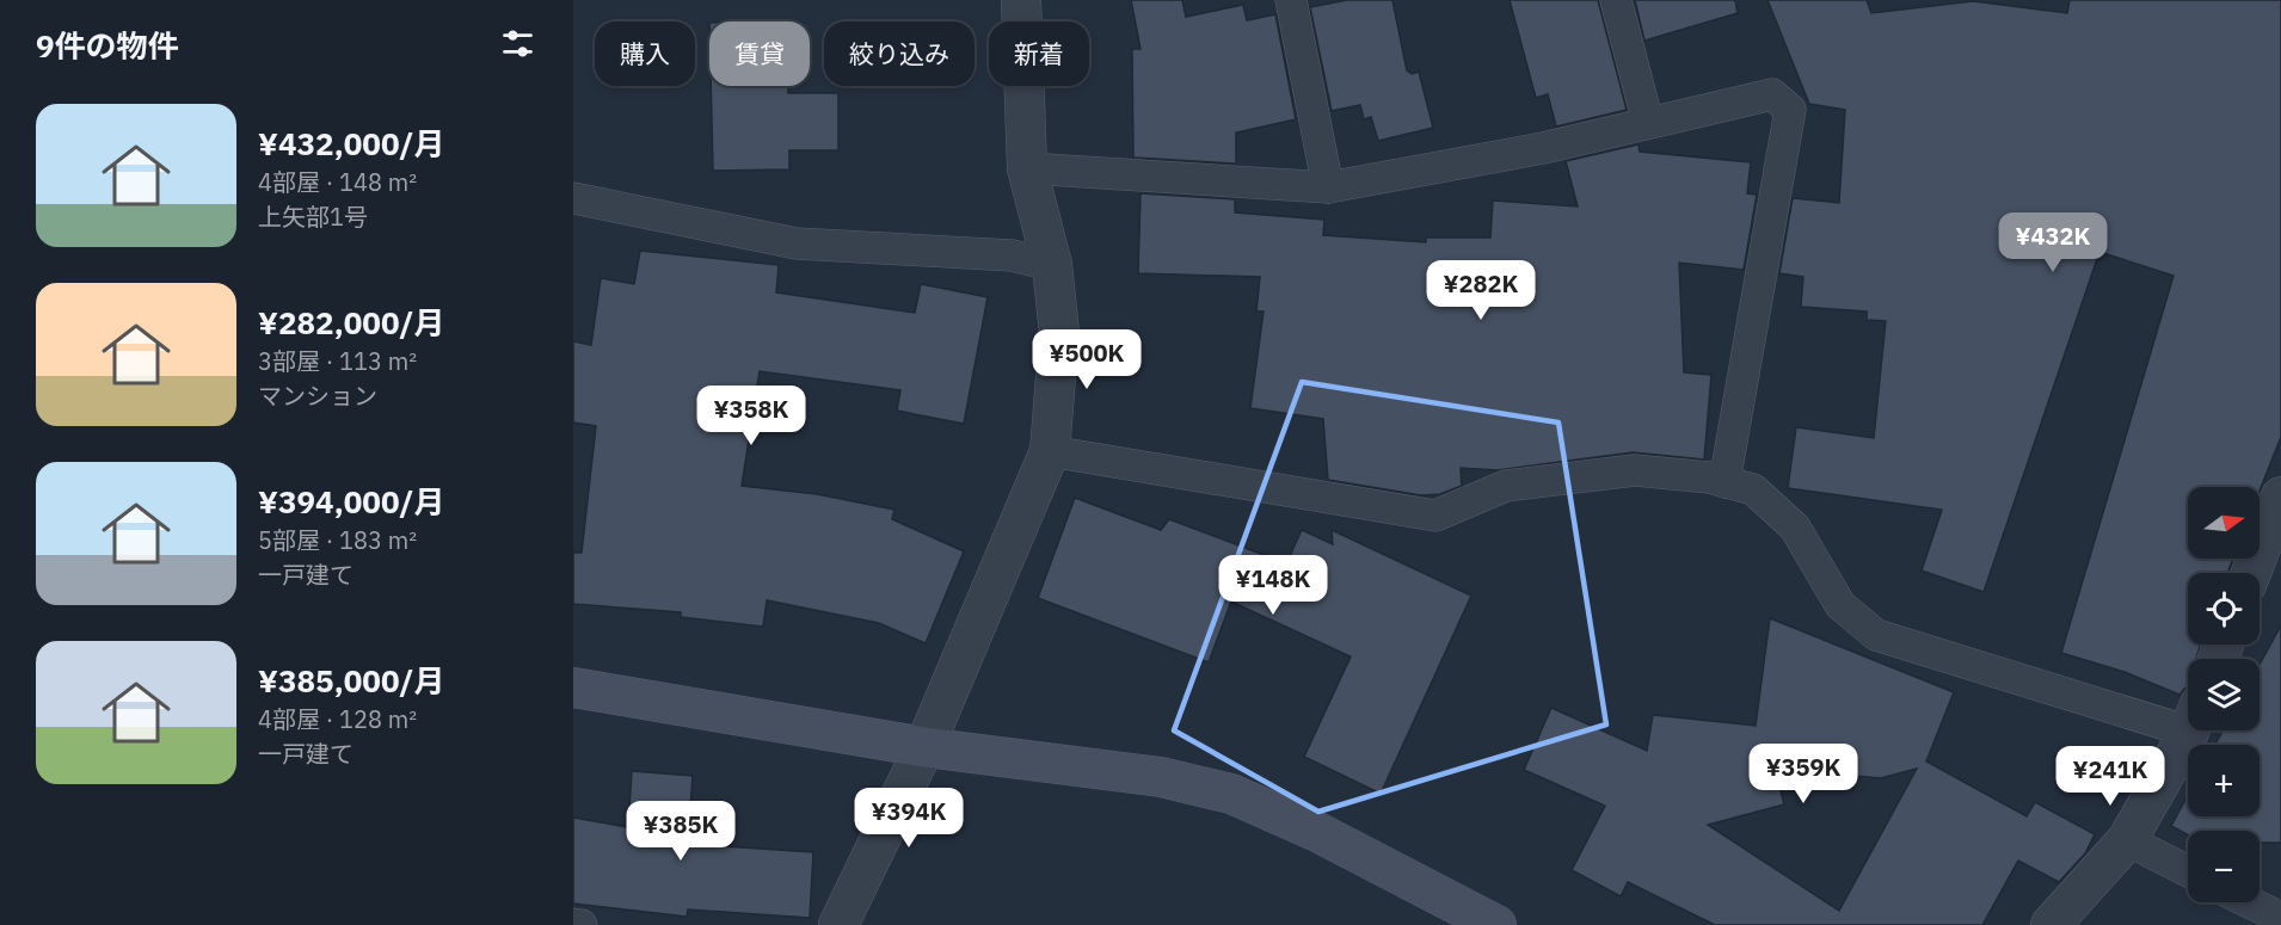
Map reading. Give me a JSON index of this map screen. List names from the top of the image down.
{
  "north": "right",
  "page": {
    "heading": "9件の物件",
    "chip": [
      "購入",
      "賃貸",
      "絞り込み",
      "新着"
    ],
    "list": [
      {
        "name": "¥432,000/月",
        "note": "4部屋 · 148 m² · 上矢部1号"
      },
      {
        "name": "¥282,000/月",
        "note": "3部屋 · 113 m² · マンション"
      },
      {
        "name": "¥394,000/月",
        "note": "5部屋 · 183 m² · 一戸建て"
      },
      {
        "name": "¥385,000/月",
        "note": "4部屋 · 128 m² · 一戸建て"
      }
    ],
    "price": [
      "¥432K",
      "¥282K",
      "¥500K",
      "¥358K",
      "¥148K",
      "¥359K",
      "¥241K",
      "¥394K",
      "¥385K"
    ],
    "map_buttons": ["+", "−"]
  }
}
